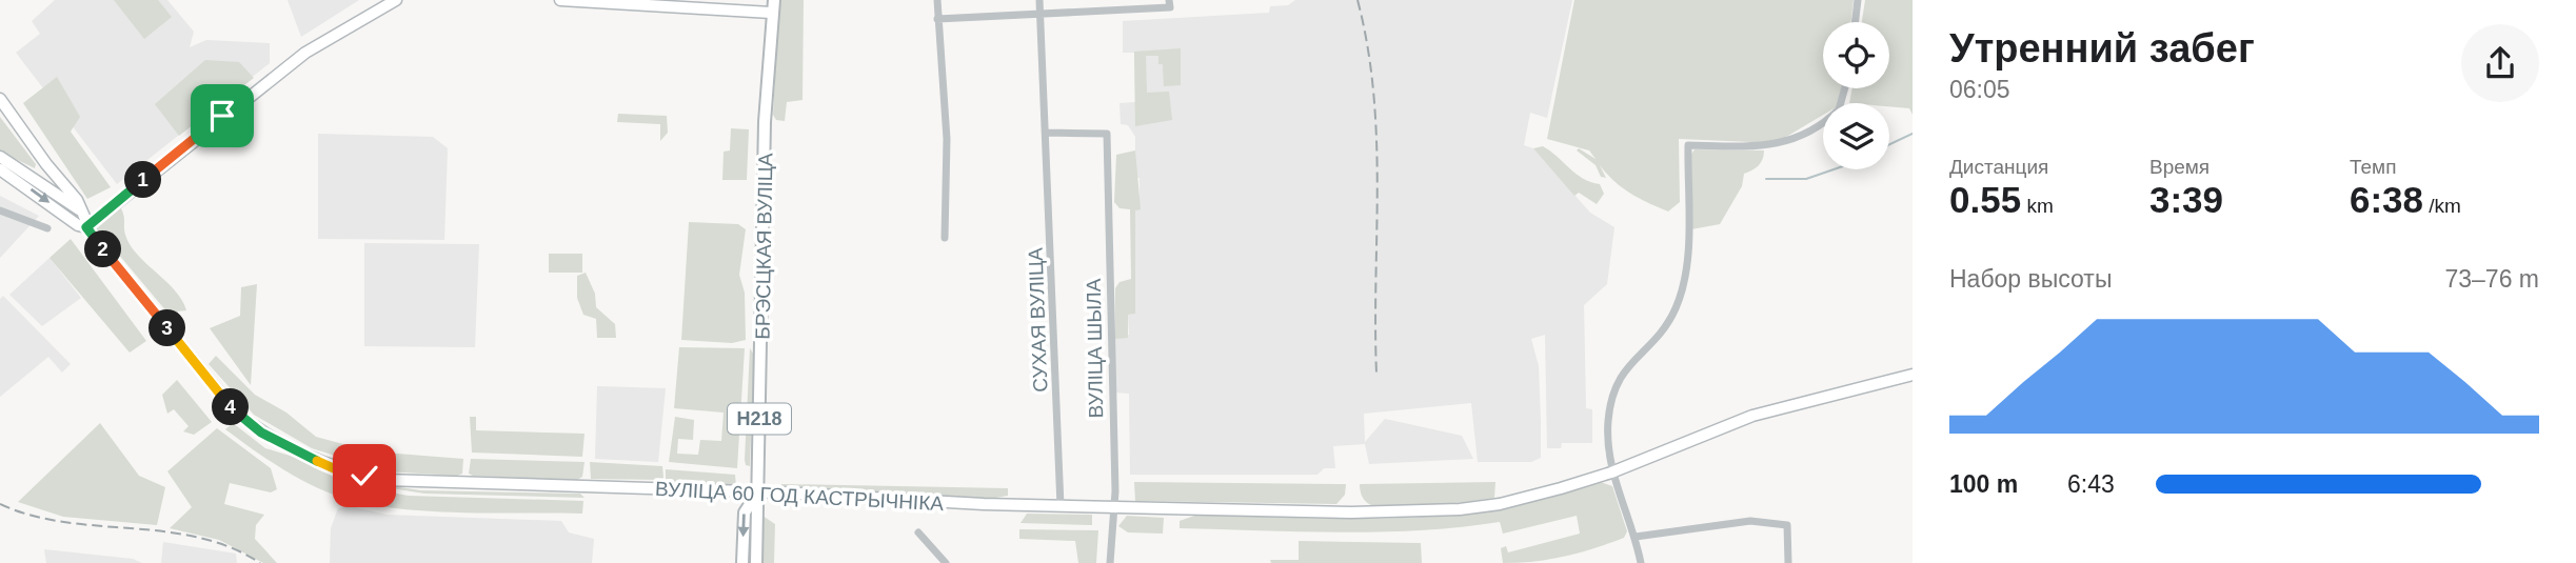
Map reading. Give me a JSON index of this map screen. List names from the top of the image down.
{
  "streets": {
    "main road": ["БРЭСЦКАЯ ВУЛІЦА", "Н218"],
    "street": ["СУХАЯ ВУЛІЦА", "ВУЛІЦА ШЫЛА", "ВУЛІЦА 60 ГОД КАСТРЫЧНІКА"]
  },
  "crossings": [
    ["БРЭСЦКАЯ ВУЛІЦА", "ВУЛІЦА 60 ГОД КАСТРЫЧНІКА"],
    ["СУХАЯ ВУЛІЦА", "ВУЛІЦА ШЫЛА"],
    ["СУХАЯ ВУЛІЦА", "ВУЛІЦА 60 ГОД КАСТРЫЧНІКА"],
    ["ВУЛІЦА ШЫЛА", "ВУЛІЦА 60 ГОД КАСТРЫЧНІКА"]
  ],
  "page": {
    "heading": ["Утренний забег", "06:05"],
    "stats": [
      ["Дистанция", "0.55 km"],
      ["Время", "3:39"],
      ["Темп", "6:38 /km"]
    ],
    "pins": [
      "1",
      "2",
      "3",
      "4"
    ],
    "chart": ["Набор высоты", "73–76 m"],
    "list": [
      {
        "name": "100 m",
        "note": "6:43"
      }
    ]
  }
}
